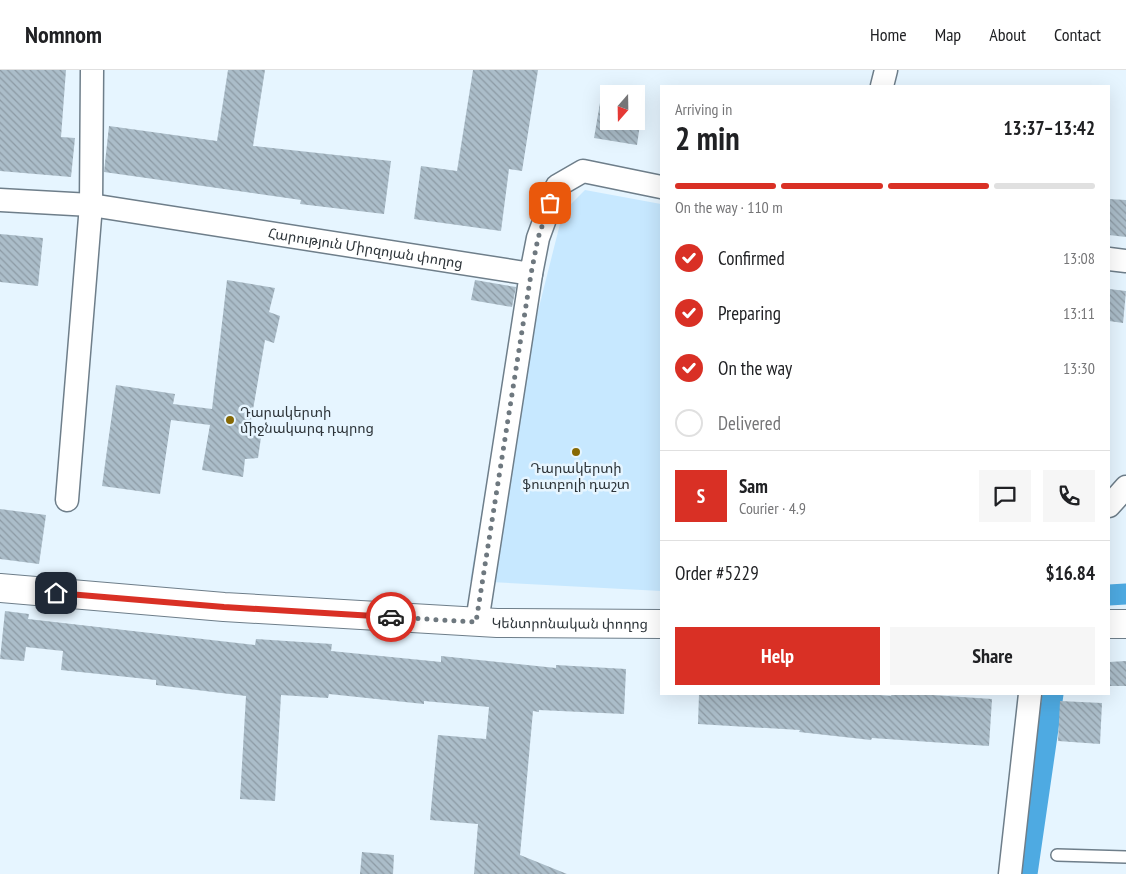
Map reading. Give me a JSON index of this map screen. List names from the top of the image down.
{
  "streets": {
    "main road": ["Կենտրոնական փողոց"],
    "street": ["Հարություն Միրզոյան փողոց"]
  },
  "places": ["Դարակերտի միջնակարգ դպրոց", "Դարակերտի ֆուտբոլի դաշտ"],
  "north": "bottom",
  "page": {
    "header": "Nomnom",
    "nav": [
      "Home",
      "Map",
      "About",
      "Contact"
    ],
    "heading": ["2 min", "Arriving in", "13:37–13:42"],
    "panel": [
      "Sam",
      "Courier · 4.9",
      "Order #5229",
      "$16.84"
    ],
    "bar": "On the way · 110 m",
    "list": [
      ["Confirmed", "13:08"],
      ["Preparing", "13:11"],
      ["On the way", "13:30"],
      "Delivered"
    ],
    "round": "S",
    "buttons": ["Help", "Share"]
  }
}
